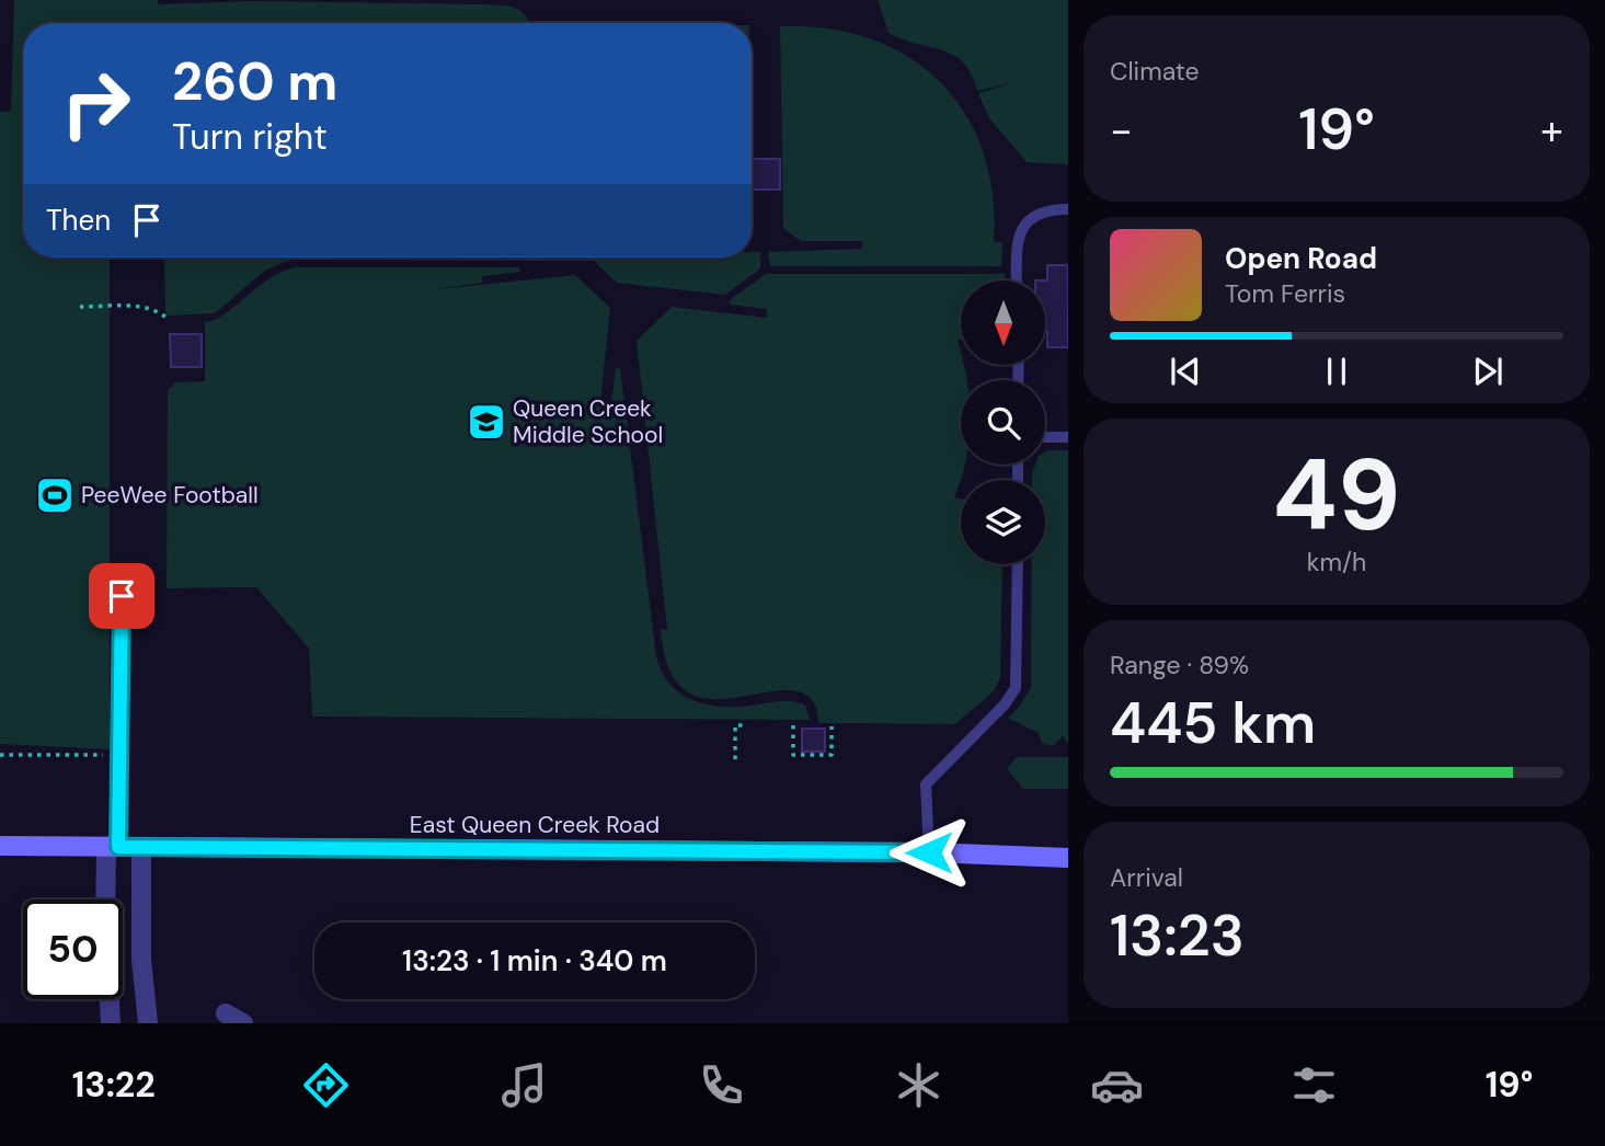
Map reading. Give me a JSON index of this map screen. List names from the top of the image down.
{
  "streets": {
    "main road": ["East Queen Creek Road"]
  },
  "places": {
    "school or university": ["Queen Creek Middle School"],
    "sports": ["PeeWee Football"]
  },
  "north": "bottom",
  "page": {
    "tile": [
      "Climate",
      ["49", "km/h"],
      ["Range · 89%", "445 km"],
      ["Arrival", "13:23"]
    ],
    "turn": ["260 m", "Turn right"],
    "heat": ["−", "19°", "+"],
    "then": "Then",
    "song": ["Open Road", "Tom Ferris"],
    "limit": "50",
    "trip": "13:23 · 1 min · 340 m",
    "tabs": ["13:22", "19°"]
  }
}
